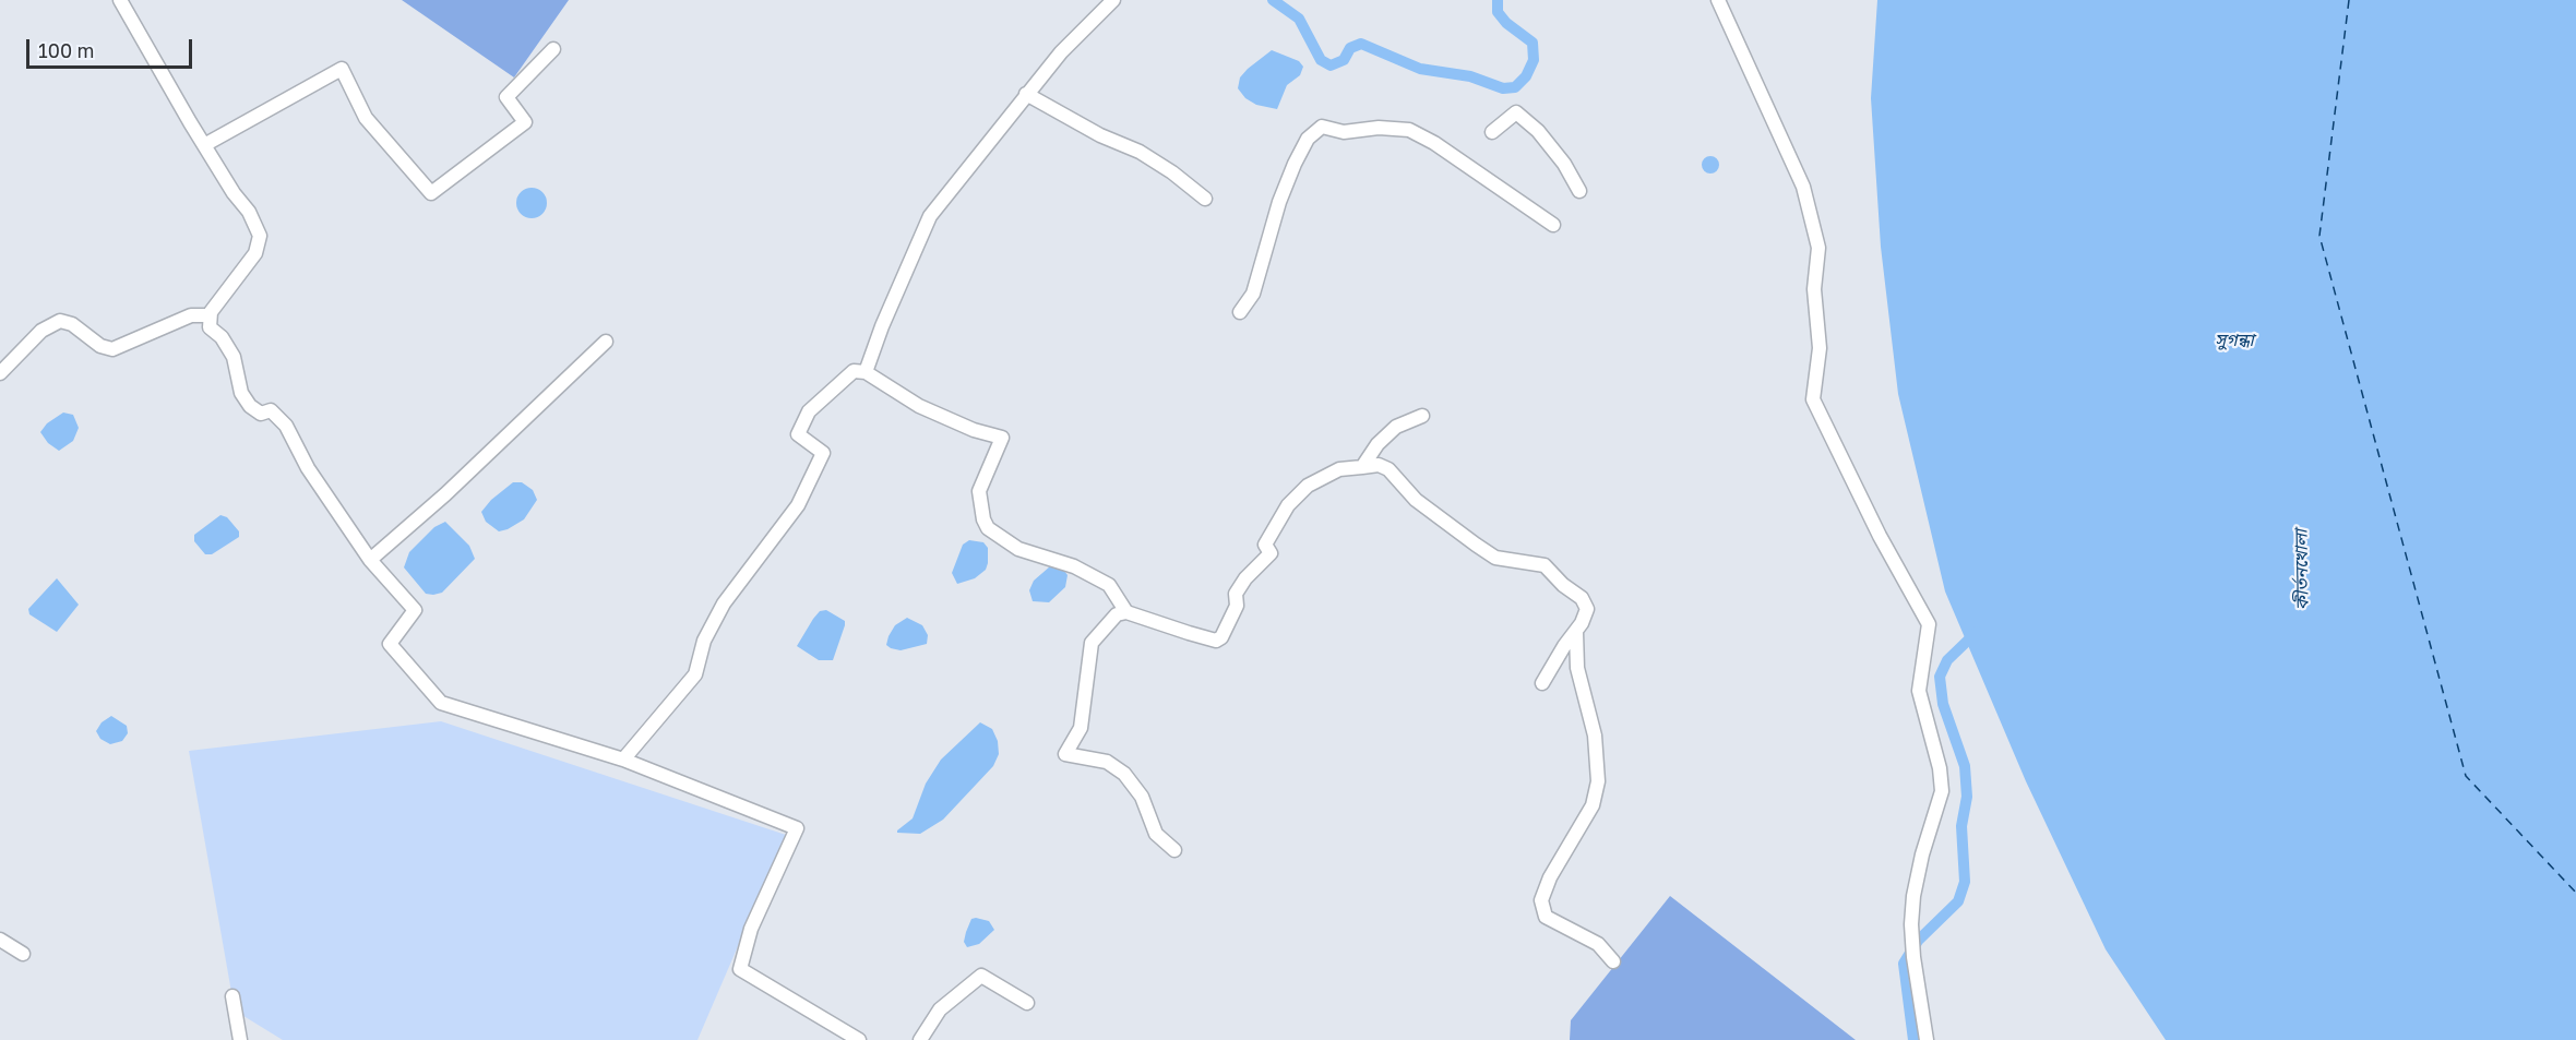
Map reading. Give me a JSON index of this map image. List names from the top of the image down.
{
  "water": ["সুগন্ধা", "কীর্তনখোলা"],
  "scale_bar": "100 m"
}
